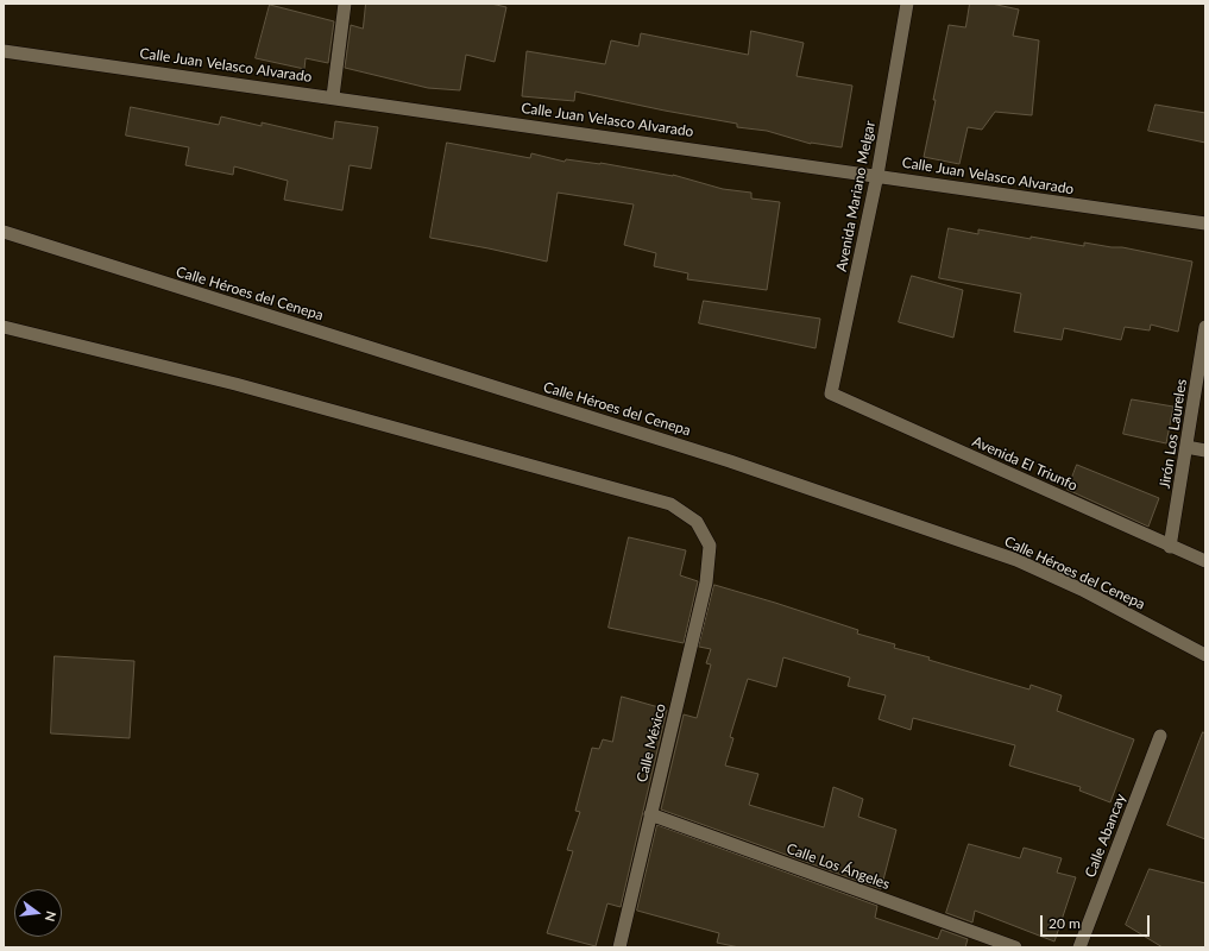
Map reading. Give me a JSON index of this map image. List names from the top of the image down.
{
  "streets": {
    "street": [
      "Calle Juan Velasco Alvarado",
      "Avenida Mariano Melgar",
      "Calle Héroes del Cenepa",
      "Jirón Los Laureles",
      "Avenida El Triunfo",
      "Calle México",
      "Calle Abancay",
      "Calle Los Ángeles"
    ]
  },
  "crossings": [
    ["Calle Juan Velasco Alvarado", "Avenida Mariano Melgar"],
    ["Avenida Mariano Melgar", "Avenida El Triunfo"],
    ["Jirón Los Laureles", "Avenida El Triunfo"],
    ["Calle México", "Calle Los Ángeles"]
  ],
  "scale_bar": "20 m",
  "north": "right"
}
